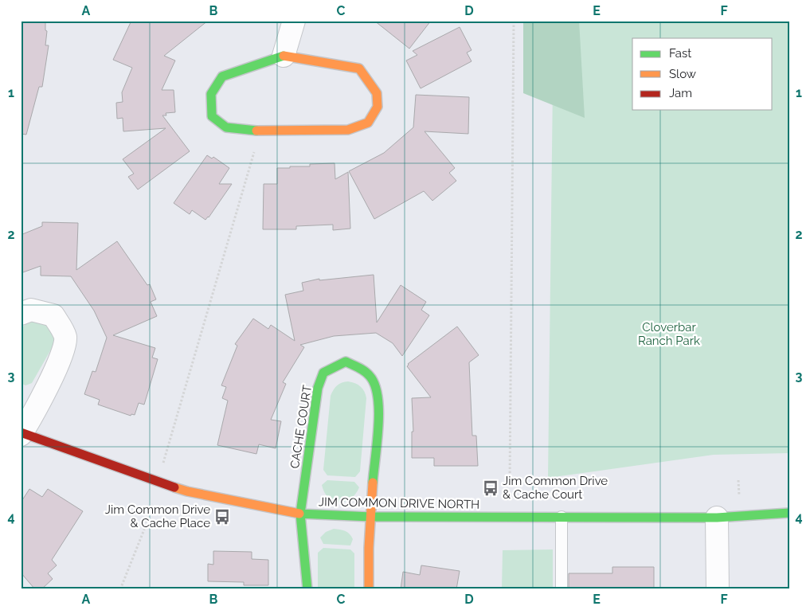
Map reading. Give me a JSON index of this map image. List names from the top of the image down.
{
  "streets": {
    "street": ["CACHE COURT", "JIM COMMON DRIVE NORTH"]
  },
  "crossings": [
    ["CACHE COURT", "JIM COMMON DRIVE NORTH"]
  ],
  "parks": ["Cloverbar Ranch Park"],
  "places": {
    "bus stop": ["Jim Common Drive & Cache Court", "Jim Common Drive & Cache Place"]
  },
  "legend": ["Fast", "Slow", "Jam"],
  "grid": {
    "columns": [
      "A",
      "B",
      "C",
      "D",
      "E",
      "F"
    ],
    "rows": [
      "1",
      "2",
      "3",
      "4"
    ]
  }
}
